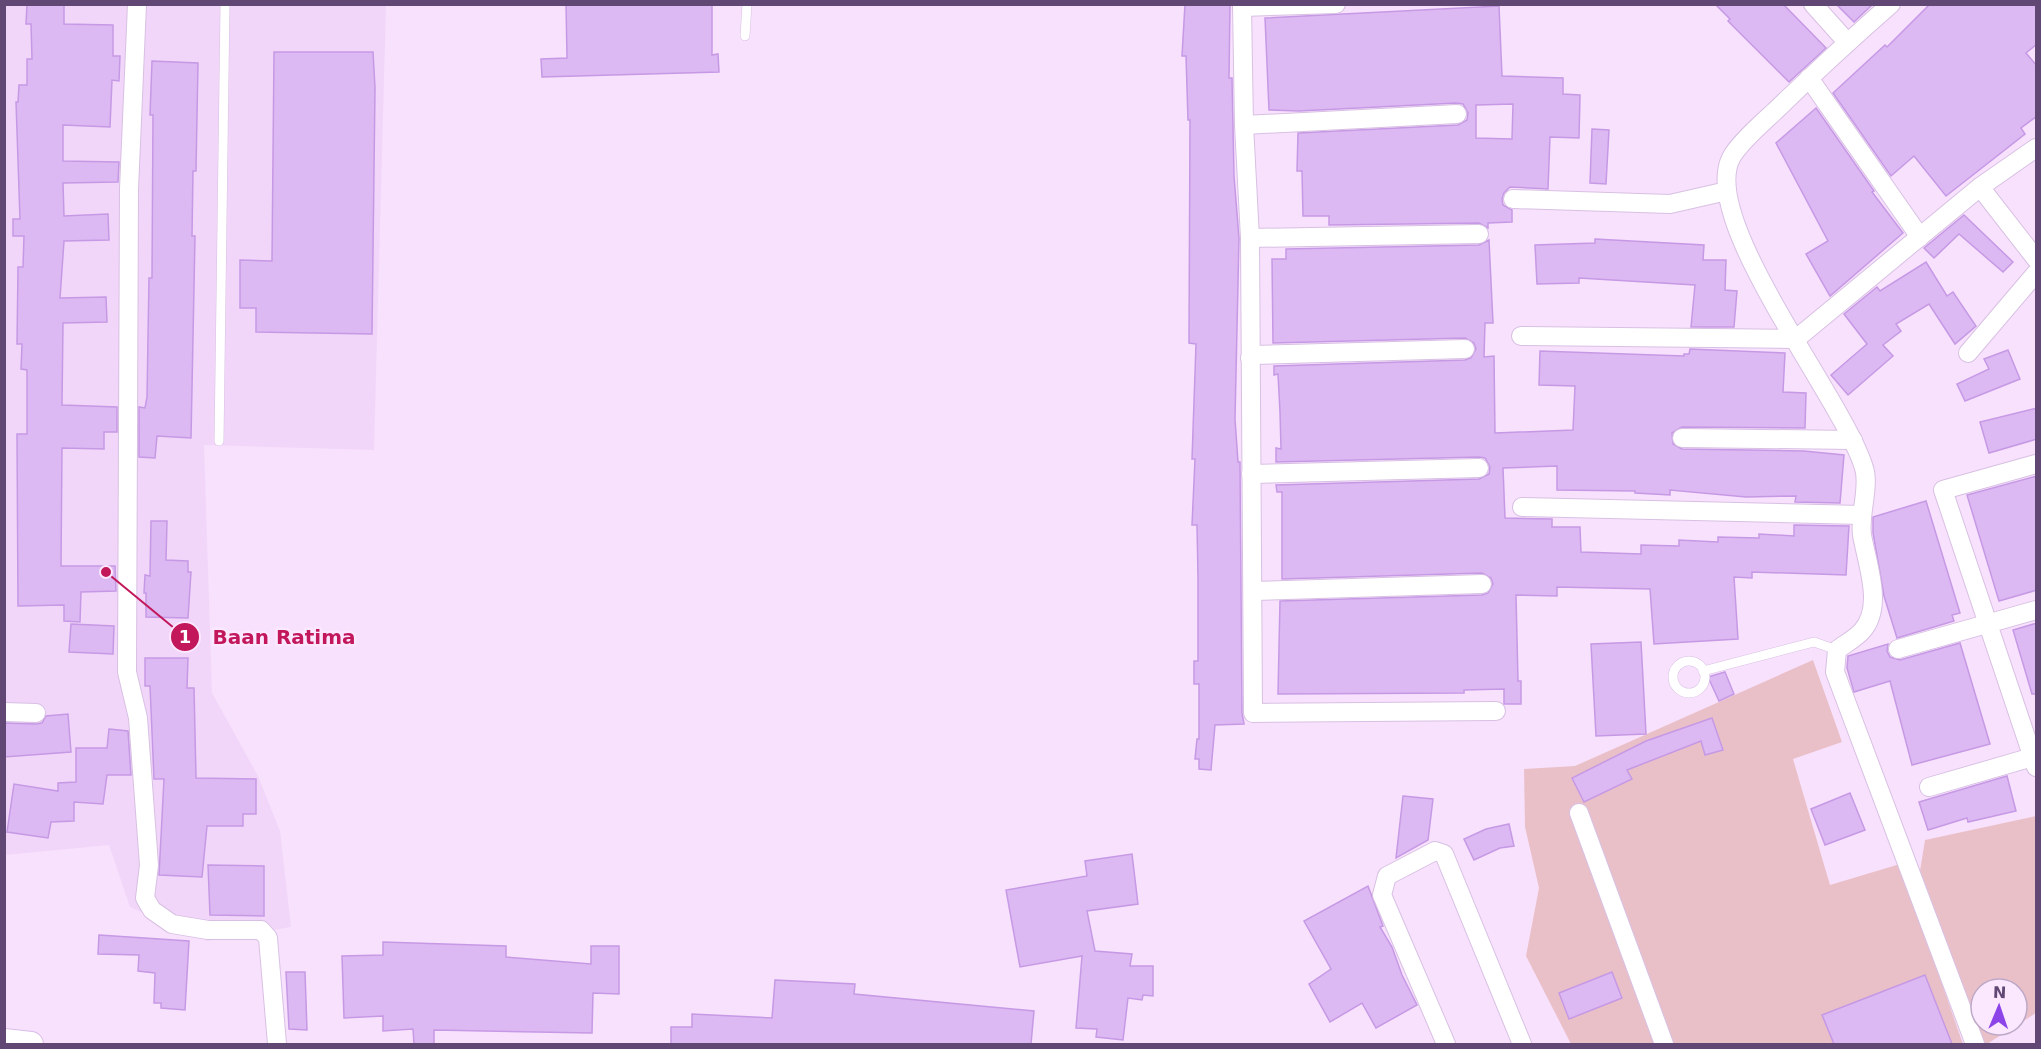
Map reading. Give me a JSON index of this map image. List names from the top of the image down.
{
  "places": ["Baan Ratima"],
  "north": "top"
}
